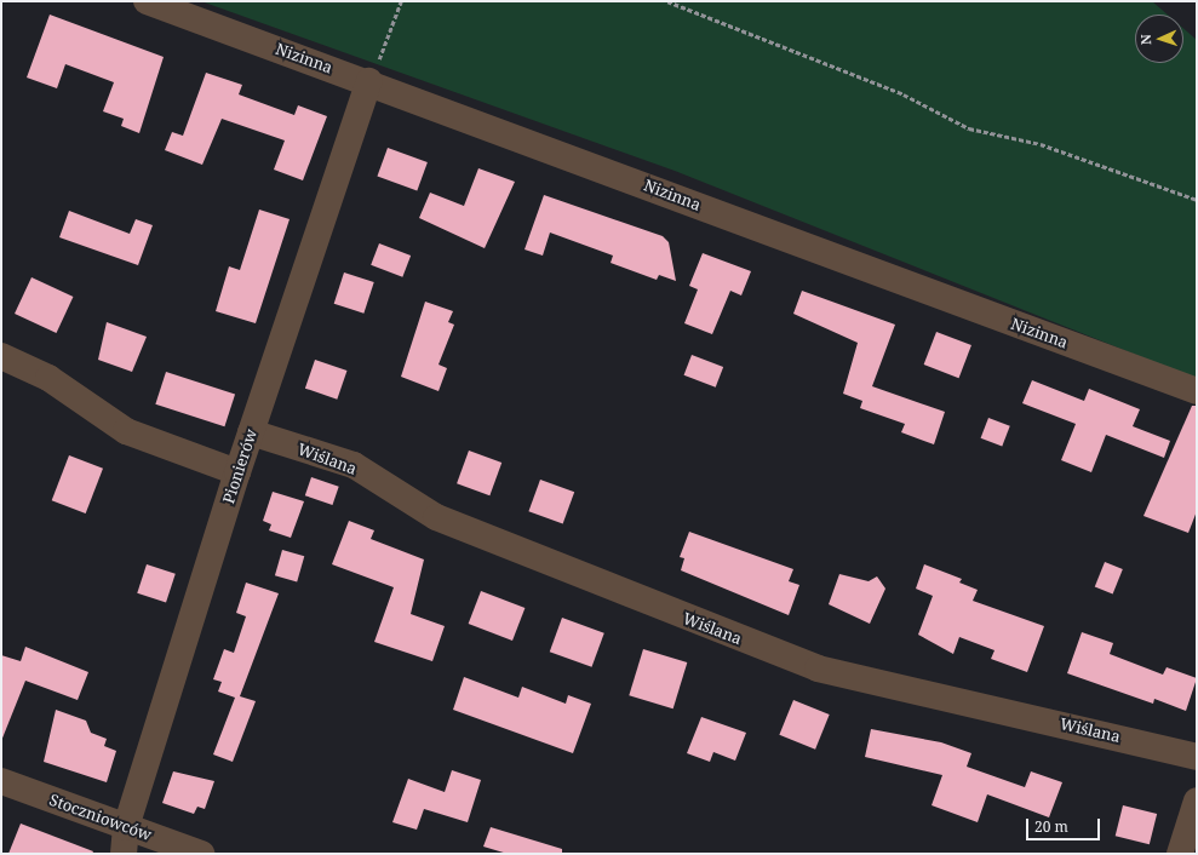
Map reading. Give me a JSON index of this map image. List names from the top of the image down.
{
  "streets": {
    "street": [
      "Nizinna",
      "Wiślana",
      "Pionierów",
      "Stoczniowców"
    ]
  },
  "crossings": [
    ["Nizinna", "Pionierów"],
    ["Wiślana", "Pionierów"],
    ["Pionierów", "Stoczniowców"]
  ],
  "scale_bar": "20 m",
  "north": "left"
}
